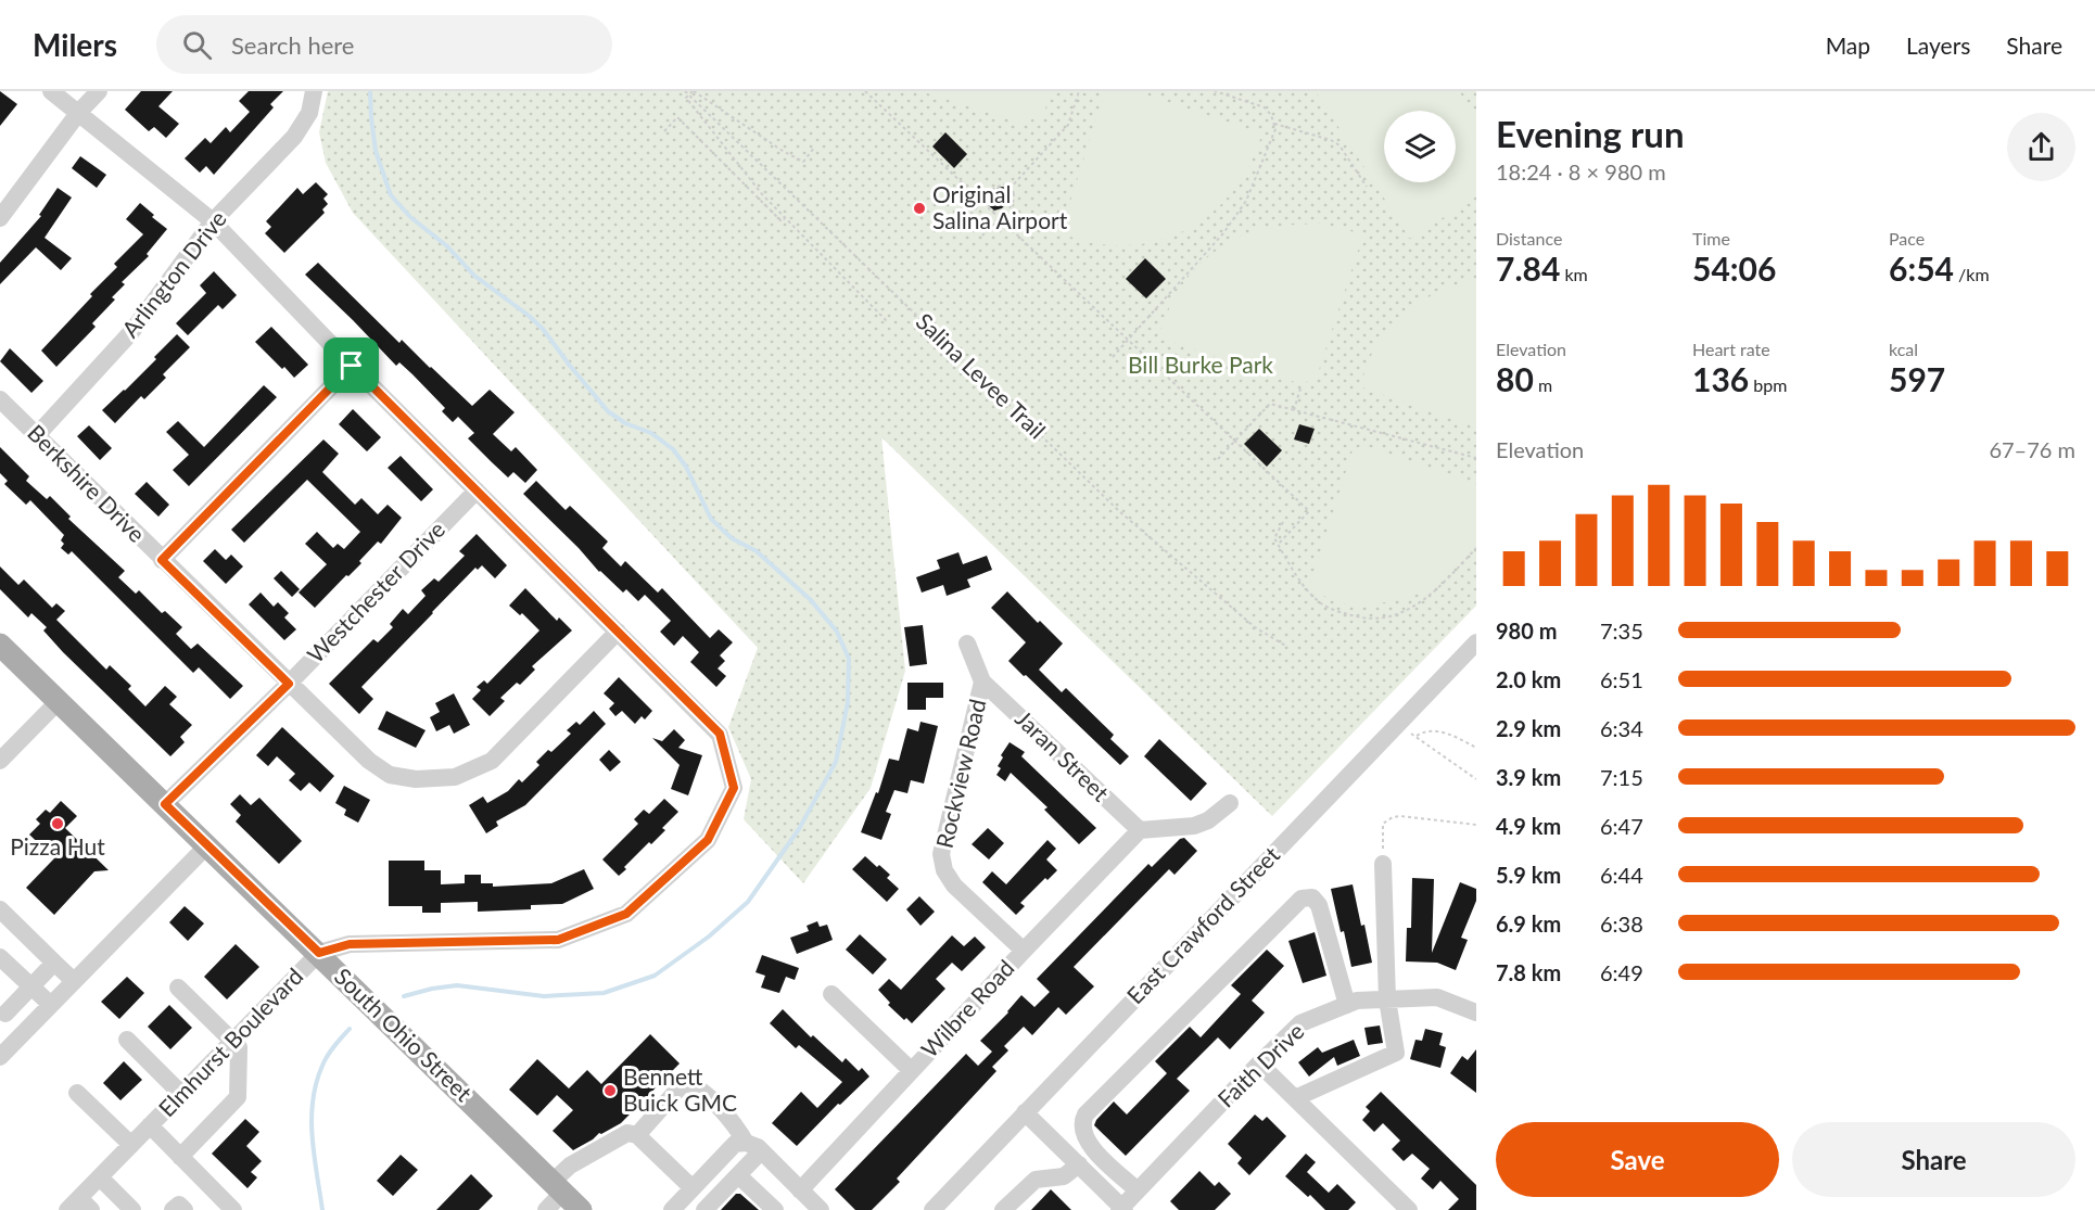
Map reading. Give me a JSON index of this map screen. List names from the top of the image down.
{
  "streets": {
    "main road": ["South Ohio Street"],
    "street": [
      "Arlington Drive",
      "Berkshire Drive",
      "Westchester Drive",
      "Jaran Street",
      "Rockview Road",
      "East Crawford Street",
      "Wilbre Road",
      "Elmhurst Boulevard",
      "Faith Drive"
    ],
    "path": ["Salina Levee Trail"]
  },
  "crossings": [
    ["Arlington Drive", "Berkshire Drive"],
    ["Berkshire Drive", "Westchester Drive"],
    ["Berkshire Drive", "Elmhurst Boulevard"],
    ["Westchester Drive", "South Ohio Street"],
    ["Jaran Street", "Rockview Road"],
    ["Jaran Street", "Wilbre Road"],
    ["Rockview Road", "Wilbre Road"],
    ["South Ohio Street", "Elmhurst Boulevard"]
  ],
  "parks": ["Bill Burke Park"],
  "places": ["Original Salina Airport", "Pizza Hut", "Bennett Buick GMC"],
  "page": {
    "header": "Milers",
    "search": "Search here",
    "nav": ["Map", "Layers", "Share"],
    "heading": ["Evening run", "18:24 · 8 × 980 m"],
    "stats": [
      ["Distance", "7.84 km"],
      ["Time", "54:06"],
      ["Pace", "6:54 /km"],
      ["Elevation", "80 m"],
      ["Heart rate", "136 bpm"],
      ["kcal", "597"]
    ],
    "chart": ["Elevation", "67–76 m"],
    "list": [
      {
        "name": "980 m",
        "note": "7:35"
      },
      {
        "name": "2.0 km",
        "note": "6:51"
      },
      {
        "name": "2.9 km",
        "note": "6:34"
      },
      {
        "name": "3.9 km",
        "note": "7:15"
      },
      {
        "name": "4.9 km",
        "note": "6:47"
      },
      {
        "name": "5.9 km",
        "note": "6:44"
      },
      {
        "name": "6.9 km",
        "note": "6:38"
      },
      {
        "name": "7.8 km",
        "note": "6:49"
      }
    ],
    "buttons": ["Save", "Share"]
  }
}
